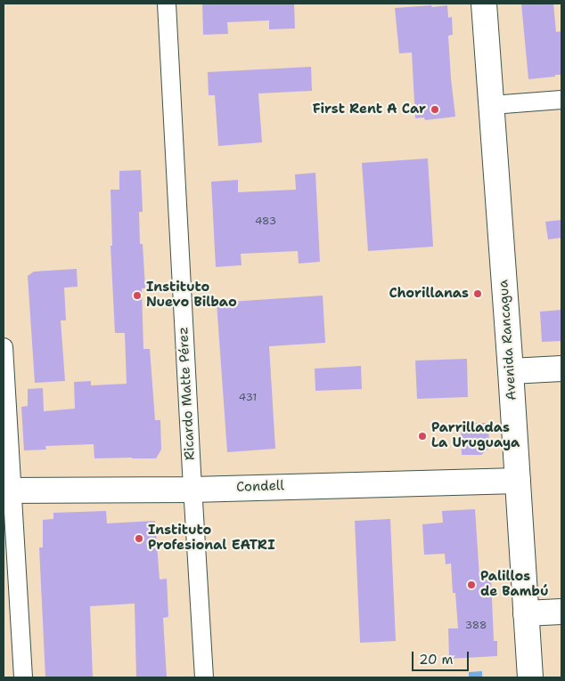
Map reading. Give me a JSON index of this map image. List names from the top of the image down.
{
  "streets": {
    "main road": ["Avenida Rancagua", "Condell"],
    "street": ["Ricardo Matte Pérez"]
  },
  "crossings": [
    ["Avenida Rancagua", "Condell"],
    ["Ricardo Matte Pérez", "Condell"]
  ],
  "places": [
    "First Rent A Car",
    "Chorillanas",
    "Instituto Nuevo Bilbao",
    "Parrilladas La Uruguaya",
    "Instituto Profesional EATRI",
    "Palillos de Bambú"
  ],
  "house_numbers": ["483", "431", "388"],
  "scale_bar": "20 m"
}
